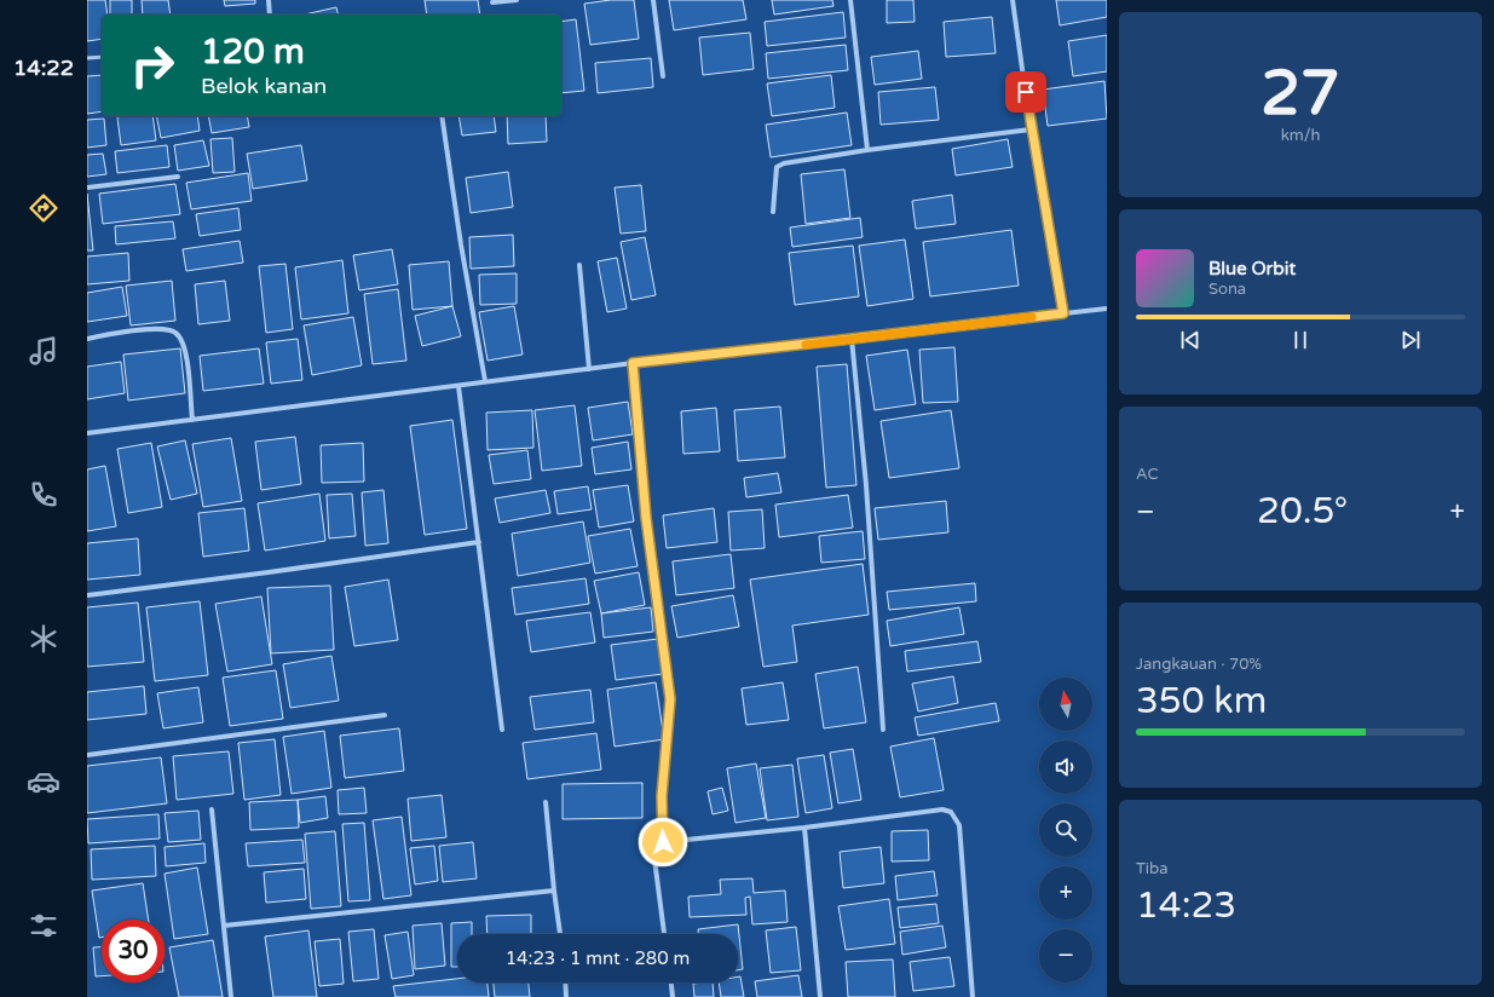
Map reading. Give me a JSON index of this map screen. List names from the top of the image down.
{
  "north": "top",
  "page": {
    "tabs": "14:22",
    "tile": [
      ["27", "km/h"],
      "AC",
      ["Jangkauan · 70%", "350 km"],
      ["Tiba", "14:23"]
    ],
    "turn": ["120 m", "Belok kanan"],
    "song": ["Blue Orbit", "Sona"],
    "heat": ["−", "20.5°", "+"],
    "map_buttons": ["+", "−"],
    "limit": "30",
    "trip": "14:23 · 1 mnt · 280 m"
  }
}
